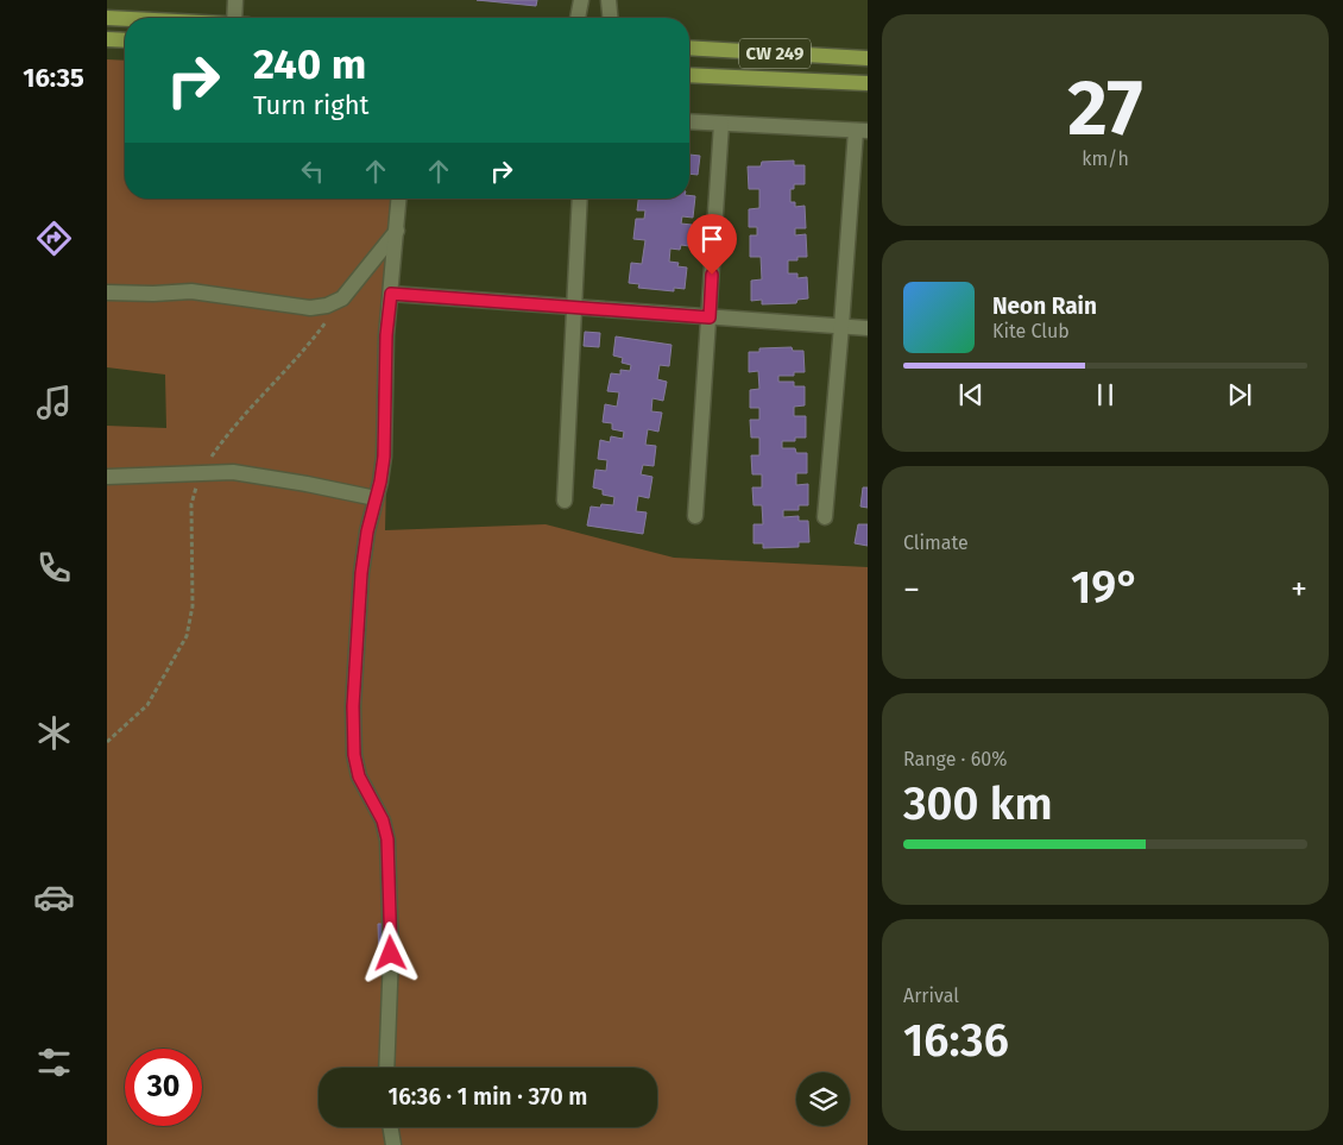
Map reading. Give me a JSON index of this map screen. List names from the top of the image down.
{
  "streets": {
    "main road": ["CW 249"]
  },
  "page": {
    "tabs": "16:35",
    "tile": [
      ["27", "km/h"],
      "Climate",
      ["Range · 60%", "300 km"],
      ["Arrival", "16:36"]
    ],
    "turn": ["240 m", "Turn right"],
    "song": ["Neon Rain", "Kite Club"],
    "heat": ["−", "19°", "+"],
    "limit": "30",
    "trip": "16:36 · 1 min · 370 m"
  }
}
